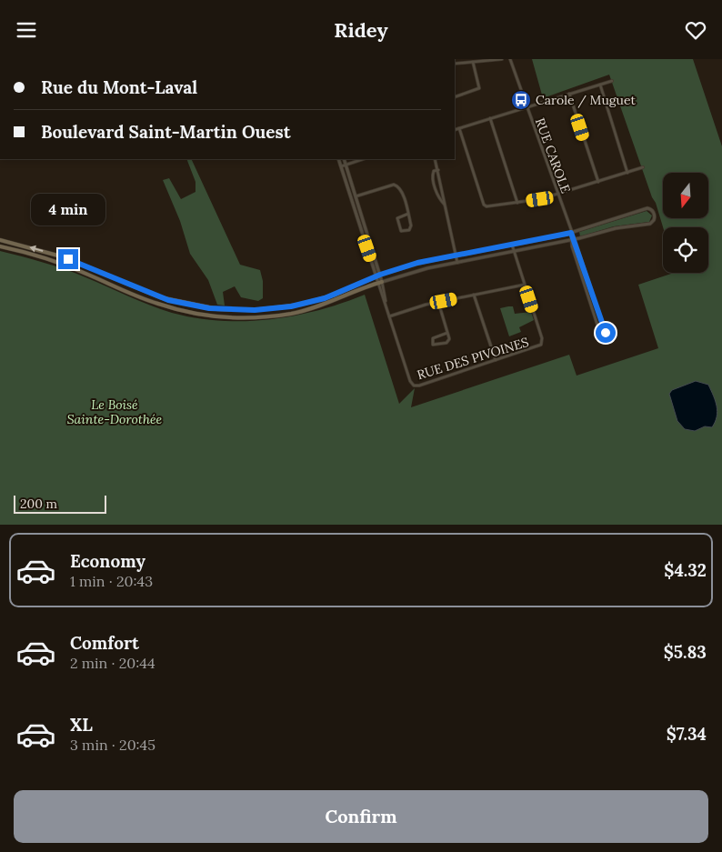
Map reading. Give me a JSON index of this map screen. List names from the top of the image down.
{
  "streets": {
    "street": ["RUE CAROLE", "RUE DES PIVOINES"]
  },
  "parks": ["Le Boisé Sainte-Dorothée"],
  "places": {
    "bus stop": ["Carole / Muguet"]
  },
  "scale_bar": "200 m",
  "north": "bottom",
  "page": {
    "header": "Ridey",
    "banner": ["Rue du Mont-Laval", "Boulevard Saint-Martin Ouest"],
    "bubble": "4 min",
    "scale": "200 m",
    "list": [
      {
        "name": "Economy",
        "note": "1 min · 20:43",
        "value": "$4.32"
      },
      {
        "name": "Comfort",
        "note": "2 min · 20:44",
        "value": "$5.83"
      },
      {
        "name": "XL",
        "note": "3 min · 20:45",
        "value": "$7.34"
      }
    ],
    "buttons": "Confirm"
  }
}
